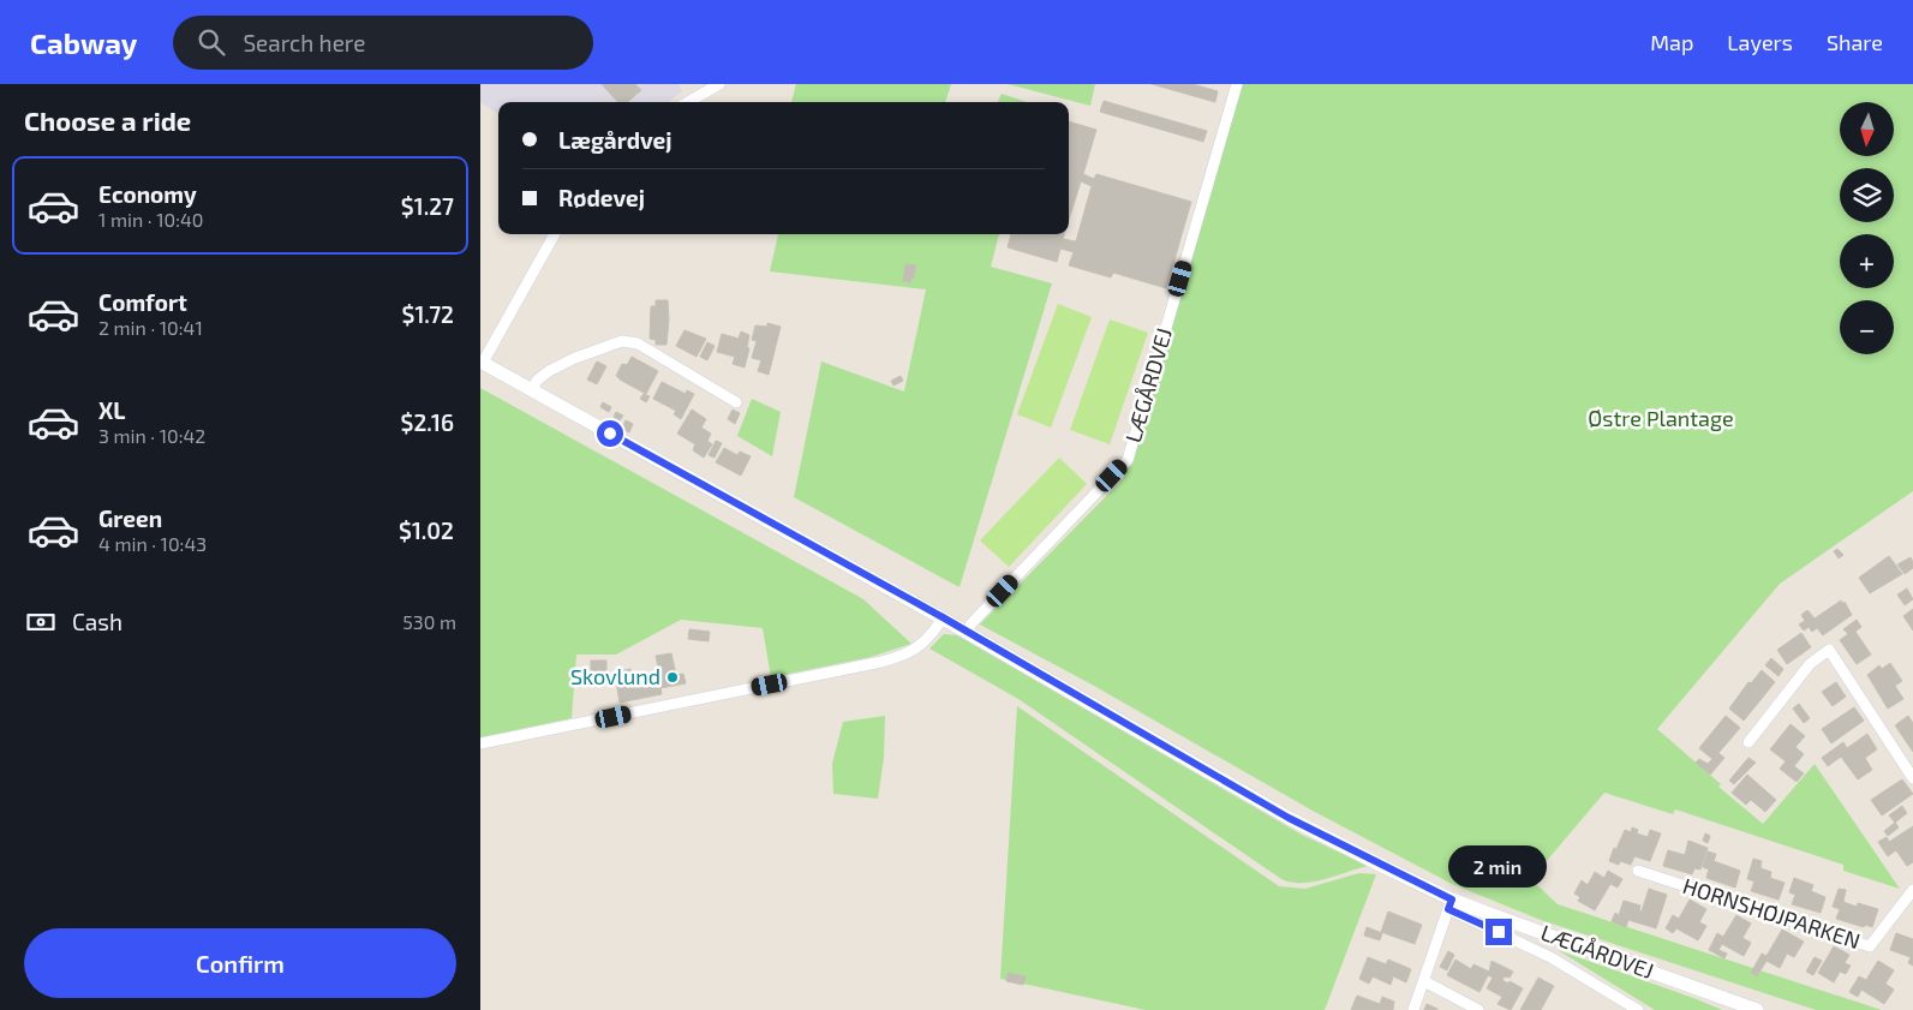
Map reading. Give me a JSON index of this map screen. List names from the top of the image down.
{
  "streets": {
    "street": ["LÆGÅRDVEJ", "HORNSHØJPARKEN"]
  },
  "parks": ["Østre Plantage"],
  "places": ["Skovlund"],
  "north": "bottom",
  "page": {
    "header": "Cabway",
    "search": "Search here",
    "nav": ["Map", "Layers", "Share"],
    "heading": "Choose a ride",
    "map_buttons": ["+", "−"],
    "banner": ["Lægårdvej", "Rødevej"],
    "list": [
      {
        "name": "Economy",
        "note": "1 min · 10:40",
        "value": "$1.27"
      },
      {
        "name": "Comfort",
        "note": "2 min · 10:41",
        "value": "$1.72"
      },
      {
        "name": "XL",
        "note": "3 min · 10:42",
        "value": "$2.16"
      },
      {
        "name": "Green",
        "note": "4 min · 10:43",
        "value": "$1.02"
      }
    ],
    "pay": ["Cash", "530 m"],
    "bubble": "2 min",
    "buttons": "Confirm"
  }
}
